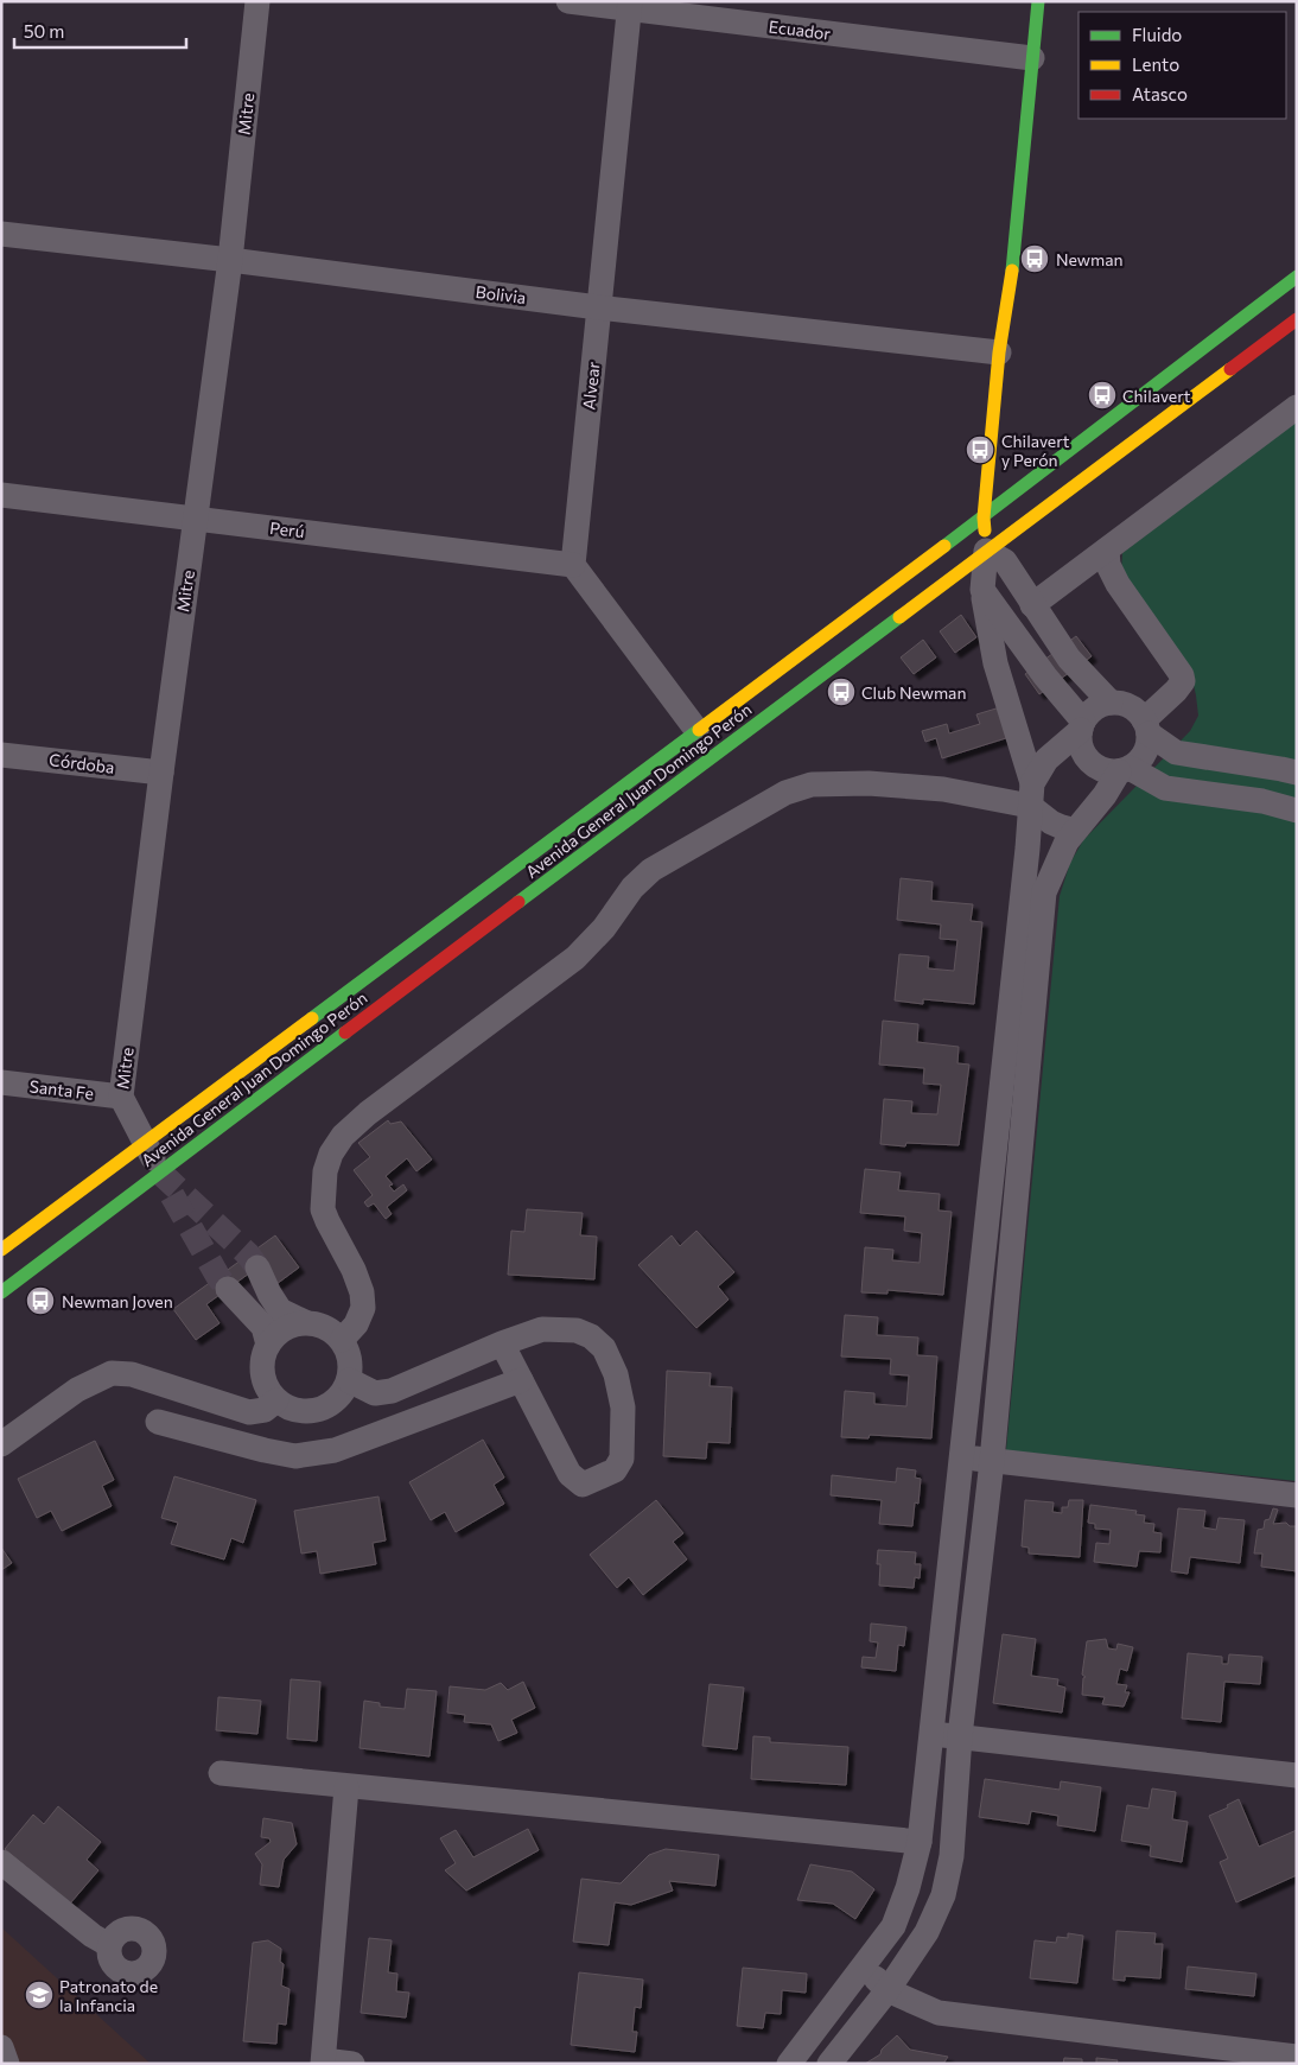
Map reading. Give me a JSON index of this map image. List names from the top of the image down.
{
  "streets": {
    "main road": ["Avenida General Juan Domingo Perón"],
    "street": [
      "Ecuador",
      "Mitre",
      "Bolivia",
      "Alvear",
      "Perú",
      "Córdoba",
      "Santa Fe"
    ]
  },
  "crossings": [
    ["Ecuador", "Alvear"],
    ["Mitre", "Bolivia"],
    ["Mitre", "Perú"],
    ["Mitre", "Córdoba"],
    ["Mitre", "Avenida General Juan Domingo Perón"],
    ["Mitre", "Santa Fe"],
    ["Bolivia", "Alvear"],
    ["Alvear", "Perú"]
  ],
  "places": {
    "bus stop": [
      "Newman",
      "Chilavert",
      "Chilavert y Perón",
      "Club Newman",
      "Newman Joven"
    ],
    "school or university": ["Patronato de la Infancia"]
  },
  "legend": ["Fluido", "Lento", "Atasco"],
  "scale_bar": "50 m"
}
